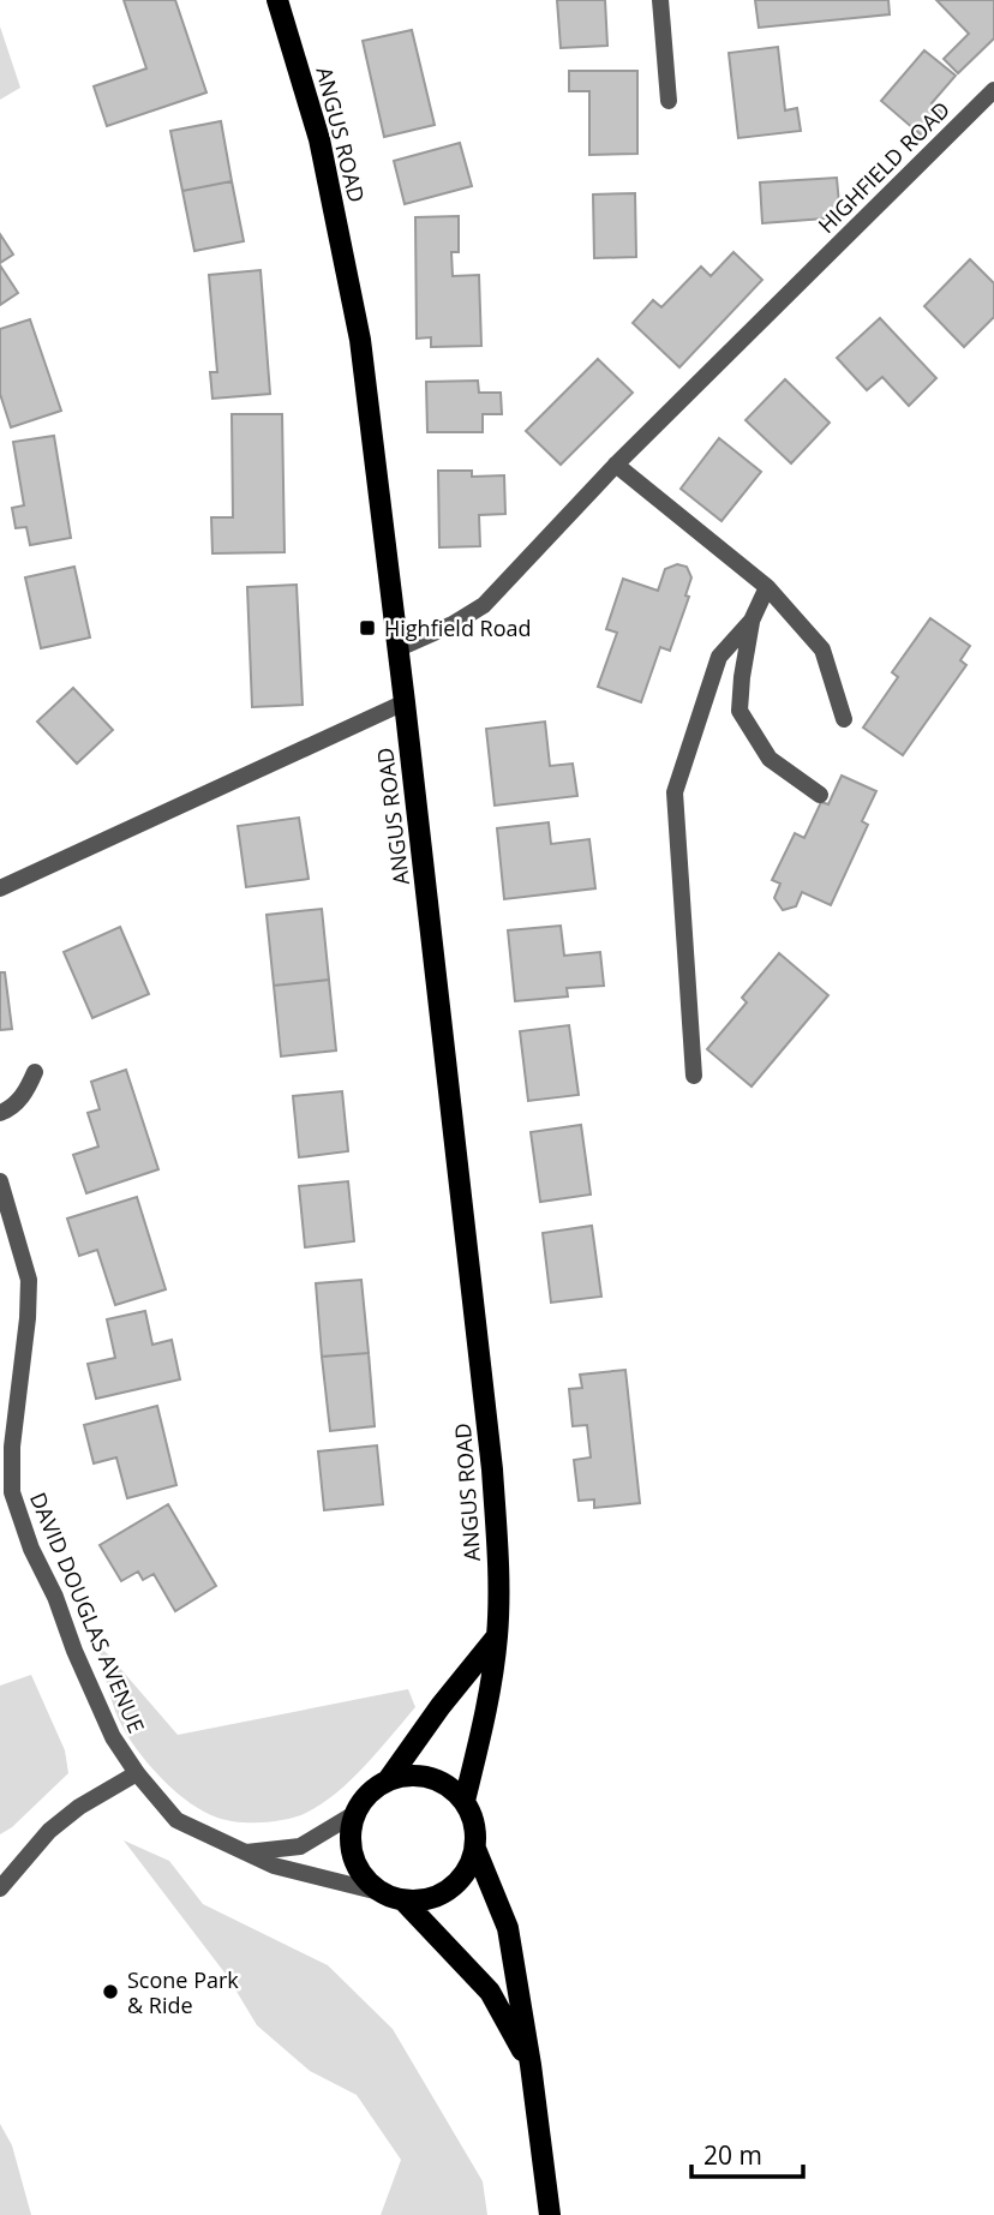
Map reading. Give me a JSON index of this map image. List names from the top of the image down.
{
  "streets": {
    "main road": ["ANGUS ROAD"],
    "street": ["HIGHFIELD ROAD", "DAVID DOUGLAS AVENUE"]
  },
  "crossings": [
    ["ANGUS ROAD", "HIGHFIELD ROAD"],
    ["ANGUS ROAD", "DAVID DOUGLAS AVENUE"]
  ],
  "places": {
    "transit": ["Highfield Road"],
    "other": ["Scone Park & Ride"]
  },
  "scale_bar": "20 m"
}
